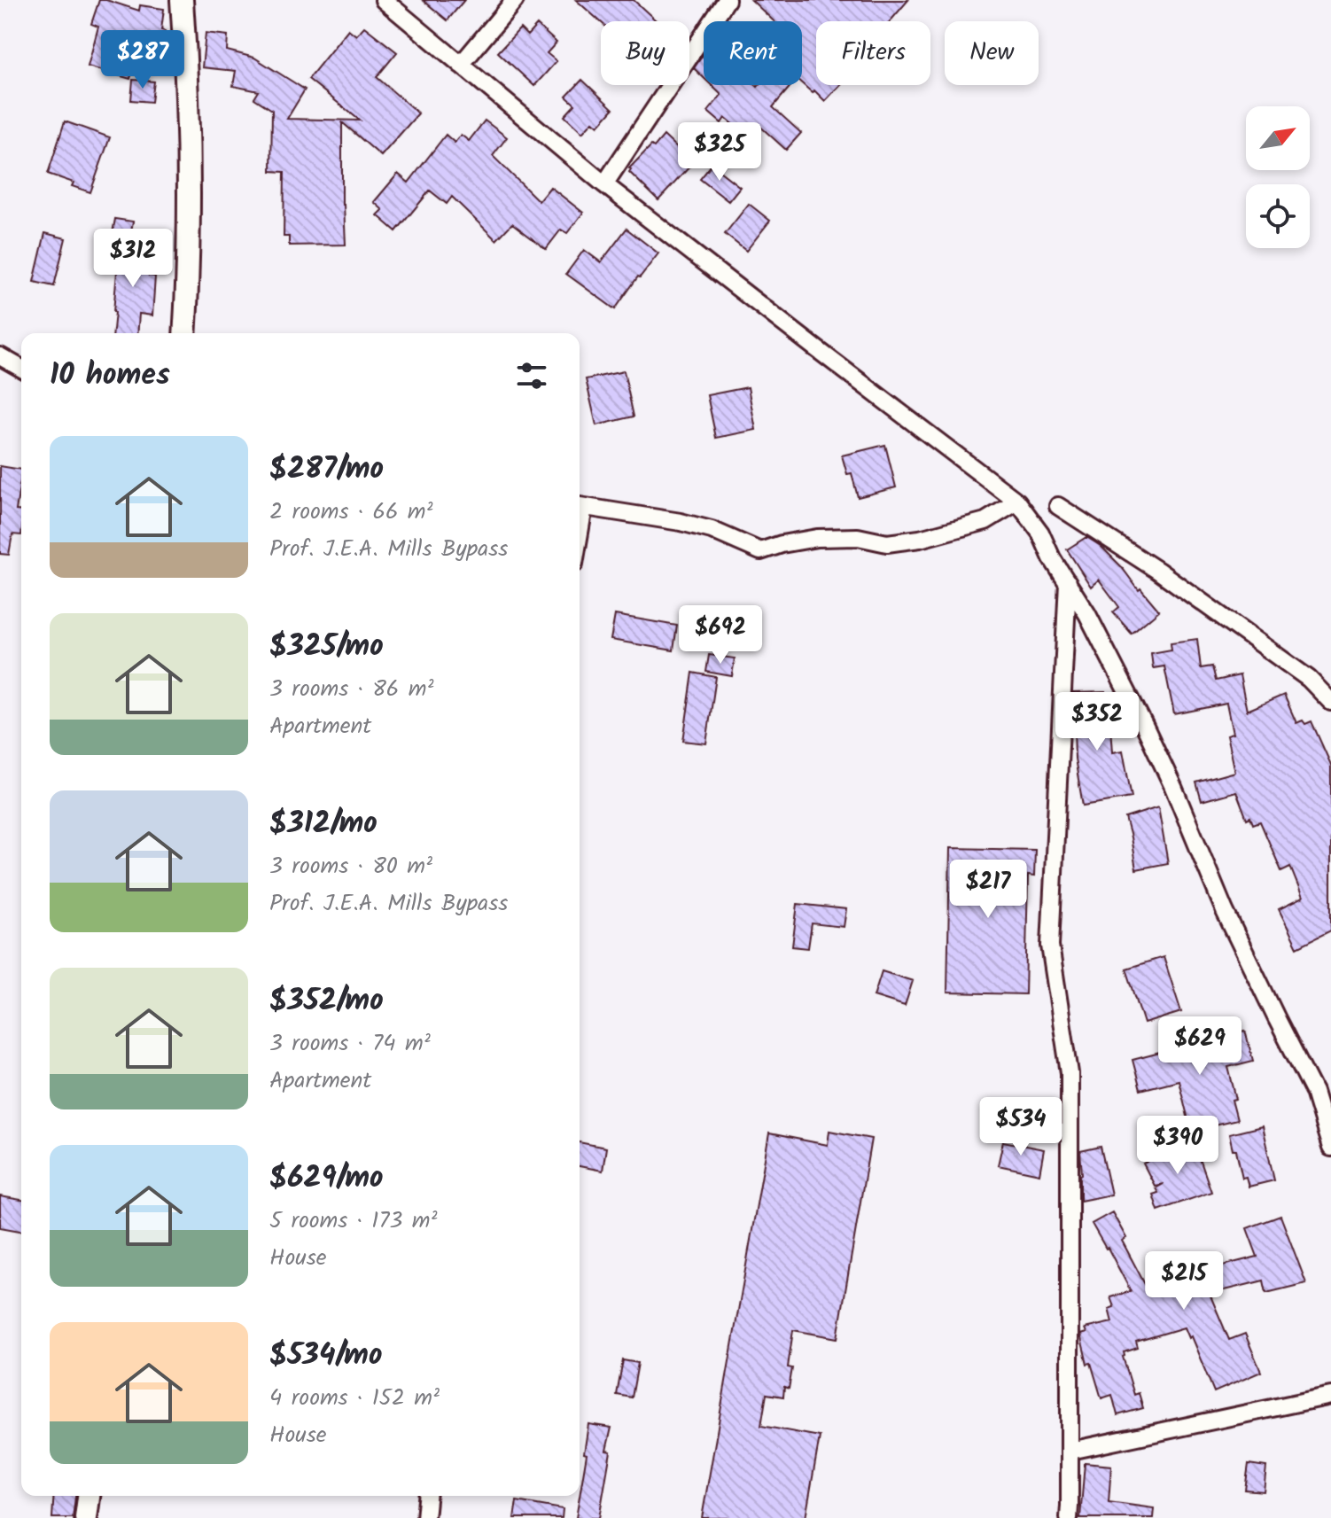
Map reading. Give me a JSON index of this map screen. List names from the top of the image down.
{
  "north": "top right",
  "page": {
    "chip": [
      "Buy",
      "Rent",
      "Filters",
      "New"
    ],
    "price": [
      "$287",
      "$325",
      "$312",
      "$692",
      "$352",
      "$217",
      "$629",
      "$534",
      "$390",
      "$215"
    ],
    "heading": "10 homes",
    "list": [
      {
        "name": "$287/mo",
        "note": "2 rooms · 66 m² · Prof. J.E.A. Mills Bypass"
      },
      {
        "name": "$325/mo",
        "note": "3 rooms · 86 m² · Apartment"
      },
      {
        "name": "$312/mo",
        "note": "3 rooms · 80 m² · Prof. J.E.A. Mills Bypass"
      },
      {
        "name": "$352/mo",
        "note": "3 rooms · 74 m² · Apartment"
      },
      {
        "name": "$629/mo",
        "note": "5 rooms · 173 m² · House"
      },
      {
        "name": "$534/mo",
        "note": "4 rooms · 152 m² · House"
      }
    ]
  }
}
